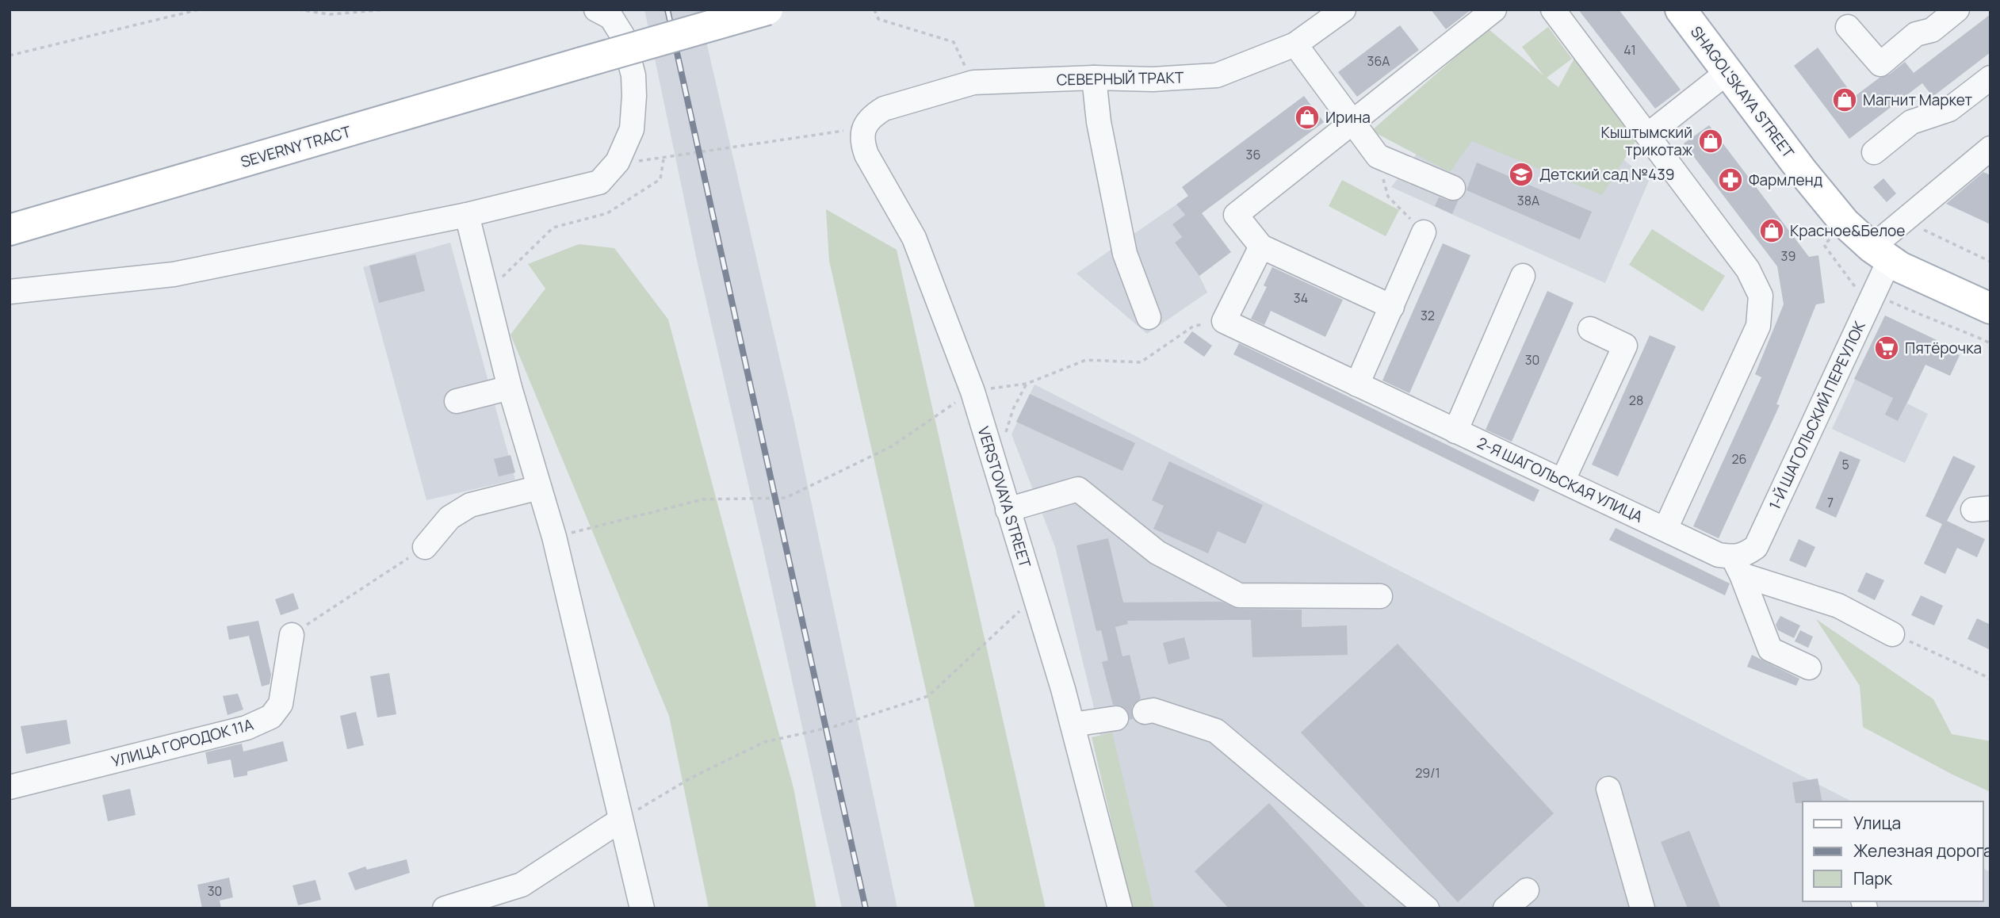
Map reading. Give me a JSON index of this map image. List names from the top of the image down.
{
  "streets": {
    "main road": ["SHAGOL'SKAYA STREET", "SEVERNY TRACT"],
    "street": [
      "СЕВЕРНЫЙ ТРАКТ",
      "1-Й ШАГОЛЬСКИЙ ПЕРЕУЛОК",
      "2-Я ШАГОЛЬСКАЯ УЛИЦА",
      "VERSTOVAYA STREET",
      "УЛИЦА ГОРОДОК 11А"
    ]
  },
  "crossings": [
    ["СЕВЕРНЫЙ ТРАКТ", "VERSTOVAYA STREET"],
    ["SHAGOL'SKAYA STREET", "1-Й ШАГОЛЬСКИЙ ПЕРЕУЛОК"],
    ["1-Й ШАГОЛЬСКИЙ ПЕРЕУЛОК", "2-Я ШАГОЛЬСКАЯ УЛИЦА"]
  ],
  "places": {
    "shop": [
      "Магнит Маркет",
      "Ирина",
      "Кыштымский трикотаж",
      "Красное&Белое"
    ],
    "school or university": ["Детский сад №439"],
    "pharmacy": ["Фармленд"],
    "supermarket": ["Пятёрочка"]
  },
  "house_numbers": [
    "41",
    "36А",
    "36",
    "38А",
    "39",
    "34",
    "32",
    "30",
    "28",
    "26",
    "5",
    "7",
    "29/1",
    "30"
  ],
  "legend": ["Улица", "Железная дорога", "Парк"]
}
